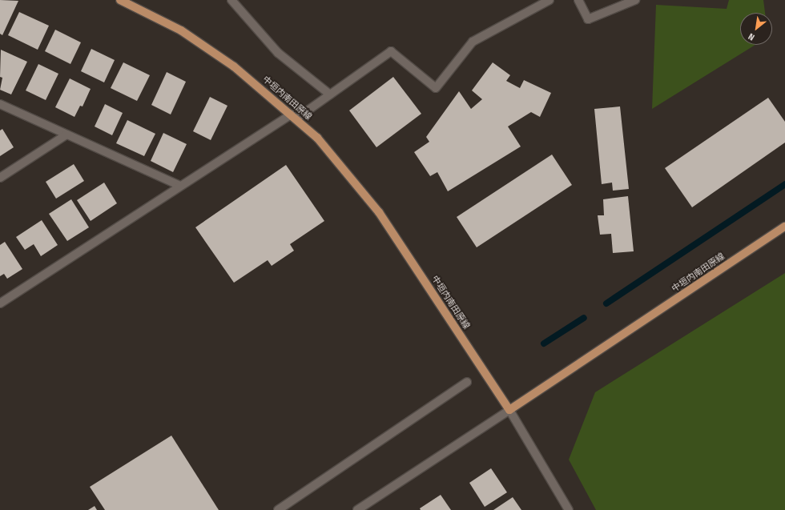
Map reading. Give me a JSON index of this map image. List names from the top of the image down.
{
  "streets": {
    "main road": ["中垣内南田原線"]
  },
  "north": "bottom left"
}
